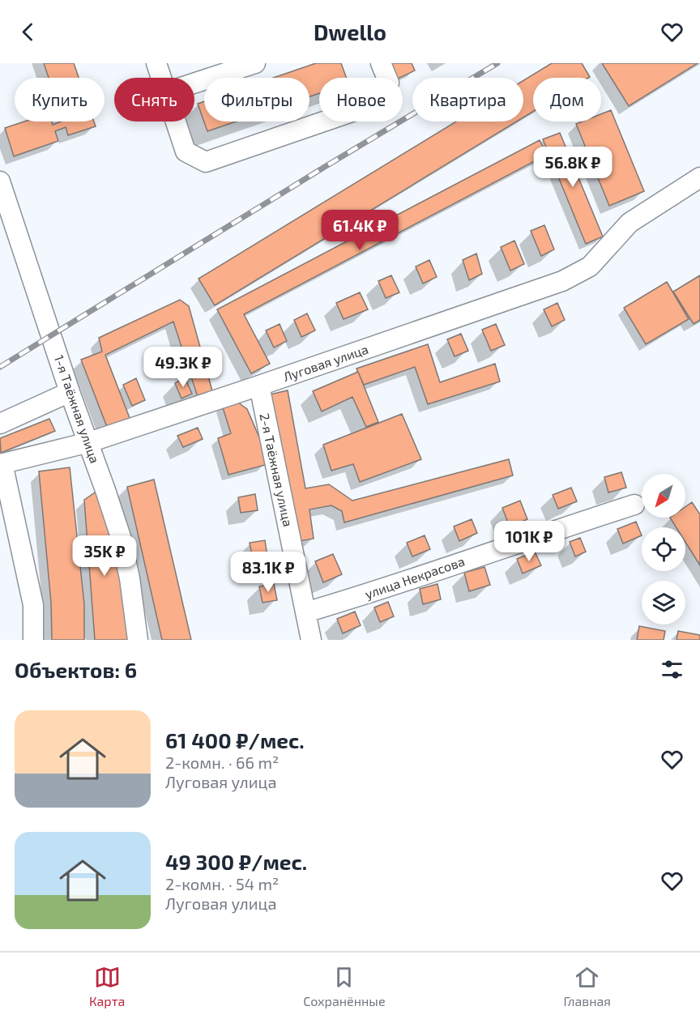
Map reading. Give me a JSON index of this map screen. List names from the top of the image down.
{
  "streets": {
    "street": [
      "Луговая улица",
      "1-я Таёжная улица",
      "2-я Таёжная улица",
      "улица Некрасова"
    ]
  },
  "crossings": [
    ["Луговая улица", "1-я Таёжная улица"],
    ["Луговая улица", "2-я Таёжная улица"],
    ["2-я Таёжная улица", "улица Некрасова"]
  ],
  "north": "bottom left",
  "page": {
    "header": "Dwello",
    "chip": [
      "Купить",
      "Снять",
      "Фильтры",
      "Новое",
      "Квартира",
      "Дом"
    ],
    "price": [
      "56.8K ₽",
      "61.4K ₽",
      "49.3K ₽",
      "101K ₽",
      "35K ₽",
      "83.1K ₽"
    ],
    "heading": "Объектов: 6",
    "list": [
      {
        "name": "61 400 ₽/мес.",
        "note": "2-комн. · 66 m² · Луговая улица"
      },
      {
        "name": "49 300 ₽/мес.",
        "note": "2-комн. · 54 m² · Луговая улица"
      }
    ],
    "tabs": ["Карта", "Сохранённые", "Главная"]
  }
}
